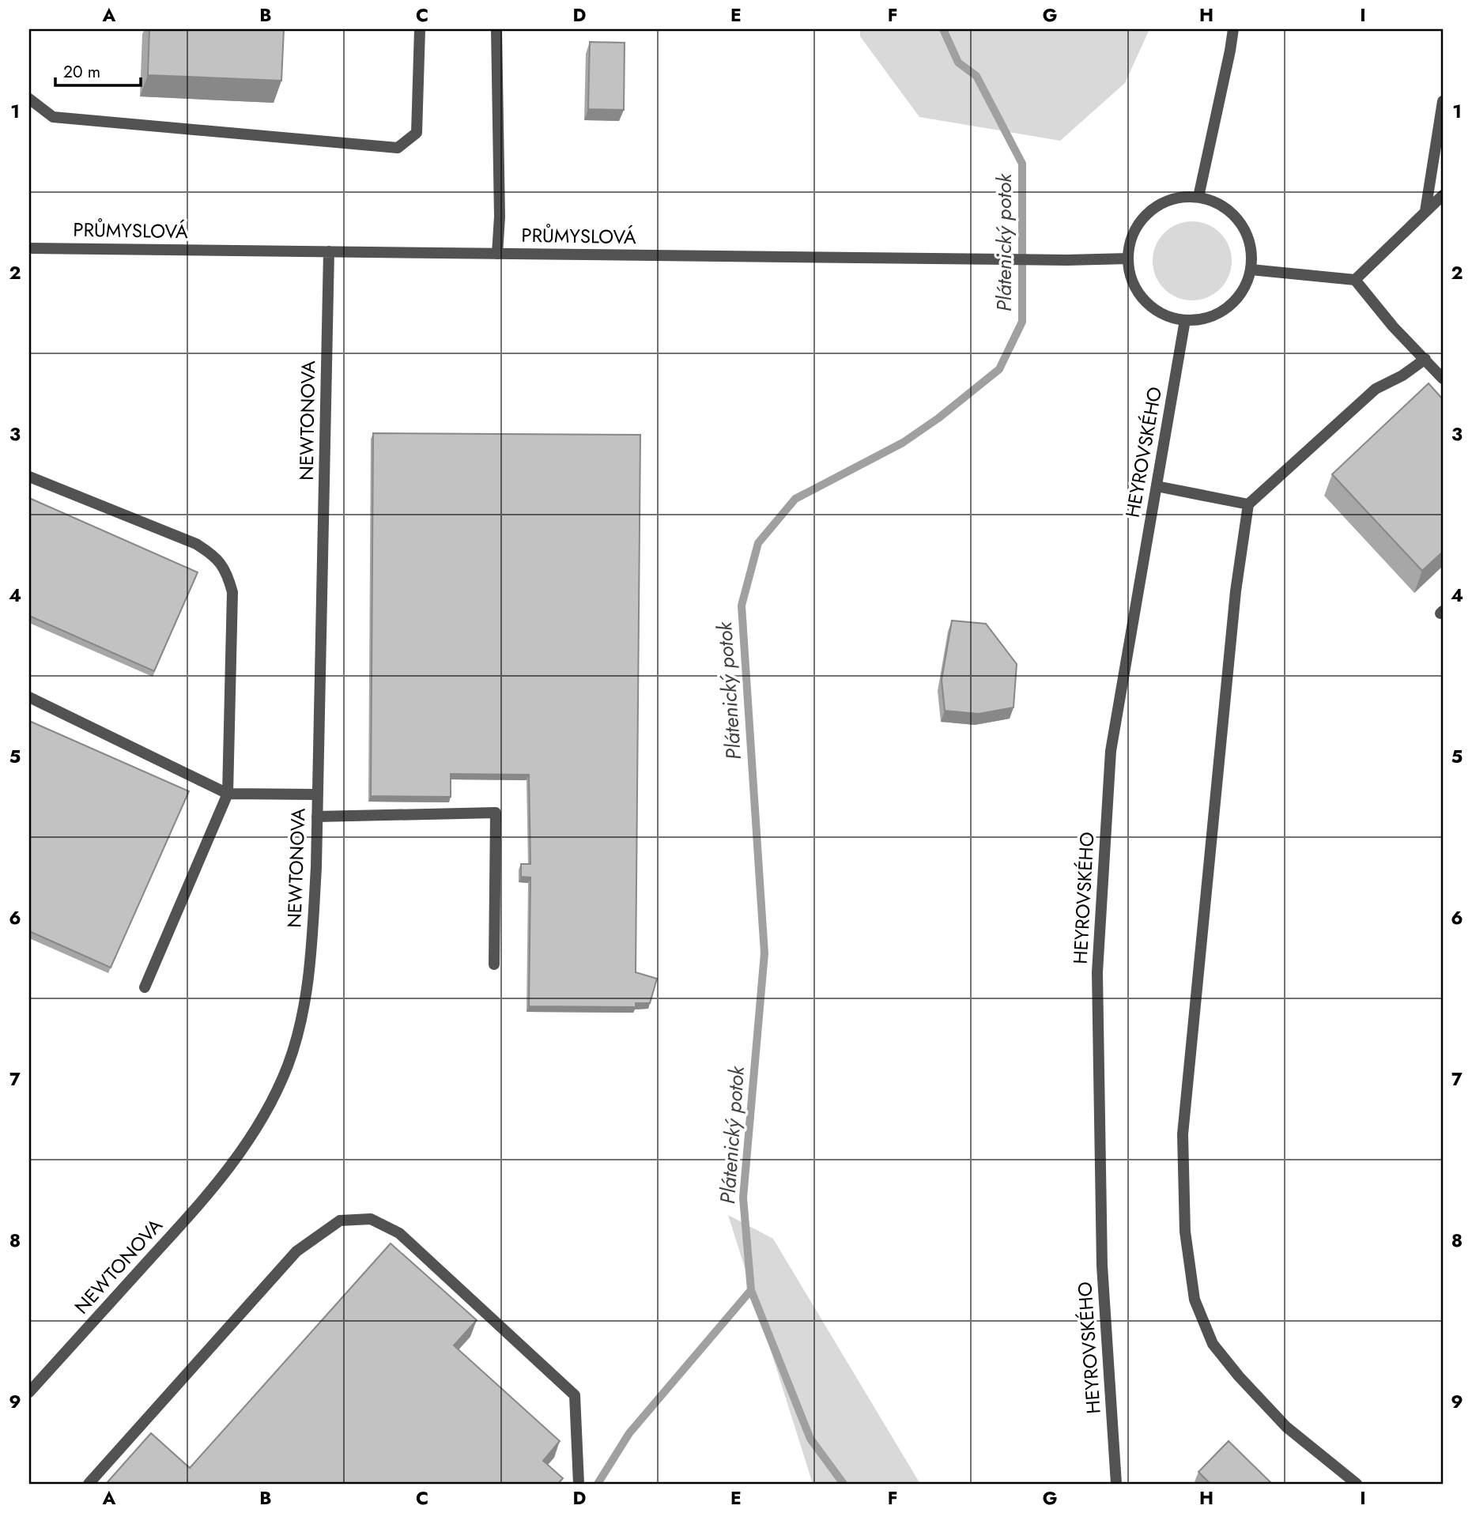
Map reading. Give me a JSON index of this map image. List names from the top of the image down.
{
  "streets": {
    "street": ["PRŮMYSLOVÁ", "NEWTONOVA", "HEYROVSKÉHO"]
  },
  "crossings": [
    ["PRŮMYSLOVÁ", "NEWTONOVA"],
    ["PRŮMYSLOVÁ", "HEYROVSKÉHO"]
  ],
  "water": ["Plátenický potok"],
  "scale_bar": "20 m",
  "grid": {
    "columns": [
      "A",
      "B",
      "C",
      "D",
      "E",
      "F",
      "G",
      "H",
      "I"
    ],
    "rows": [
      "1",
      "2",
      "3",
      "4",
      "5",
      "6",
      "7",
      "8",
      "9"
    ]
  }
}
